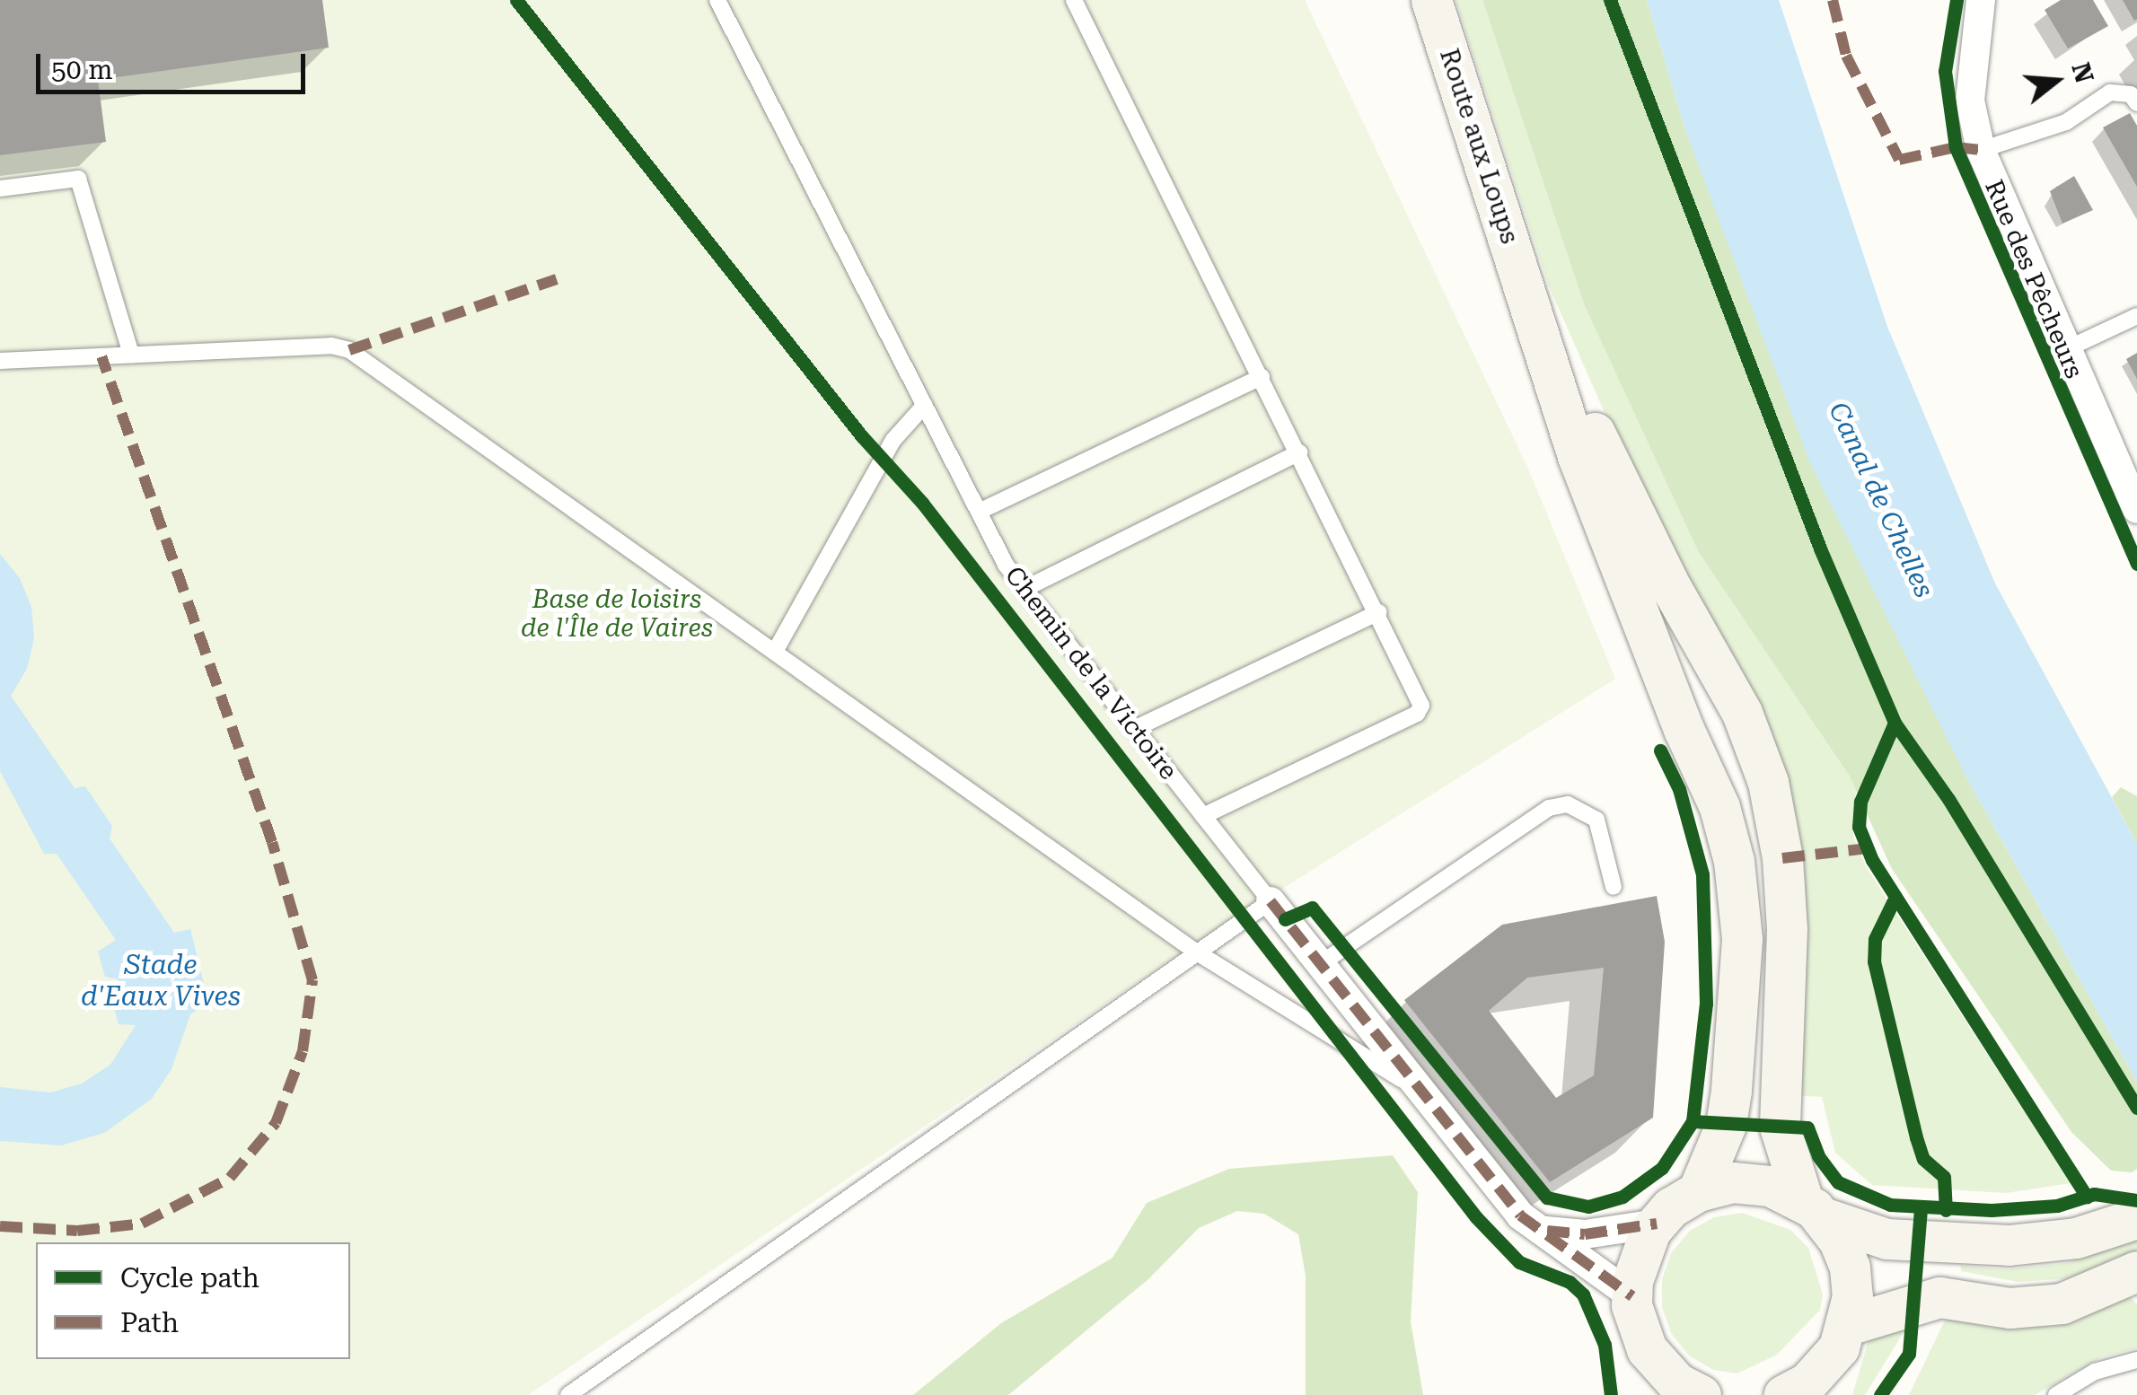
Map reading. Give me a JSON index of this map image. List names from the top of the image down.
{
  "streets": {
    "street": ["Route aux Loups", "Rue des Pêcheurs", "Chemin de la Victoire"]
  },
  "water": ["Canal de Chelles", "Stade d'Eaux Vives"],
  "parks": ["Base de loisirs de l'Île de Vaires"],
  "legend": ["Cycle path", "Path"],
  "scale_bar": "50 m",
  "north": "right"
}
